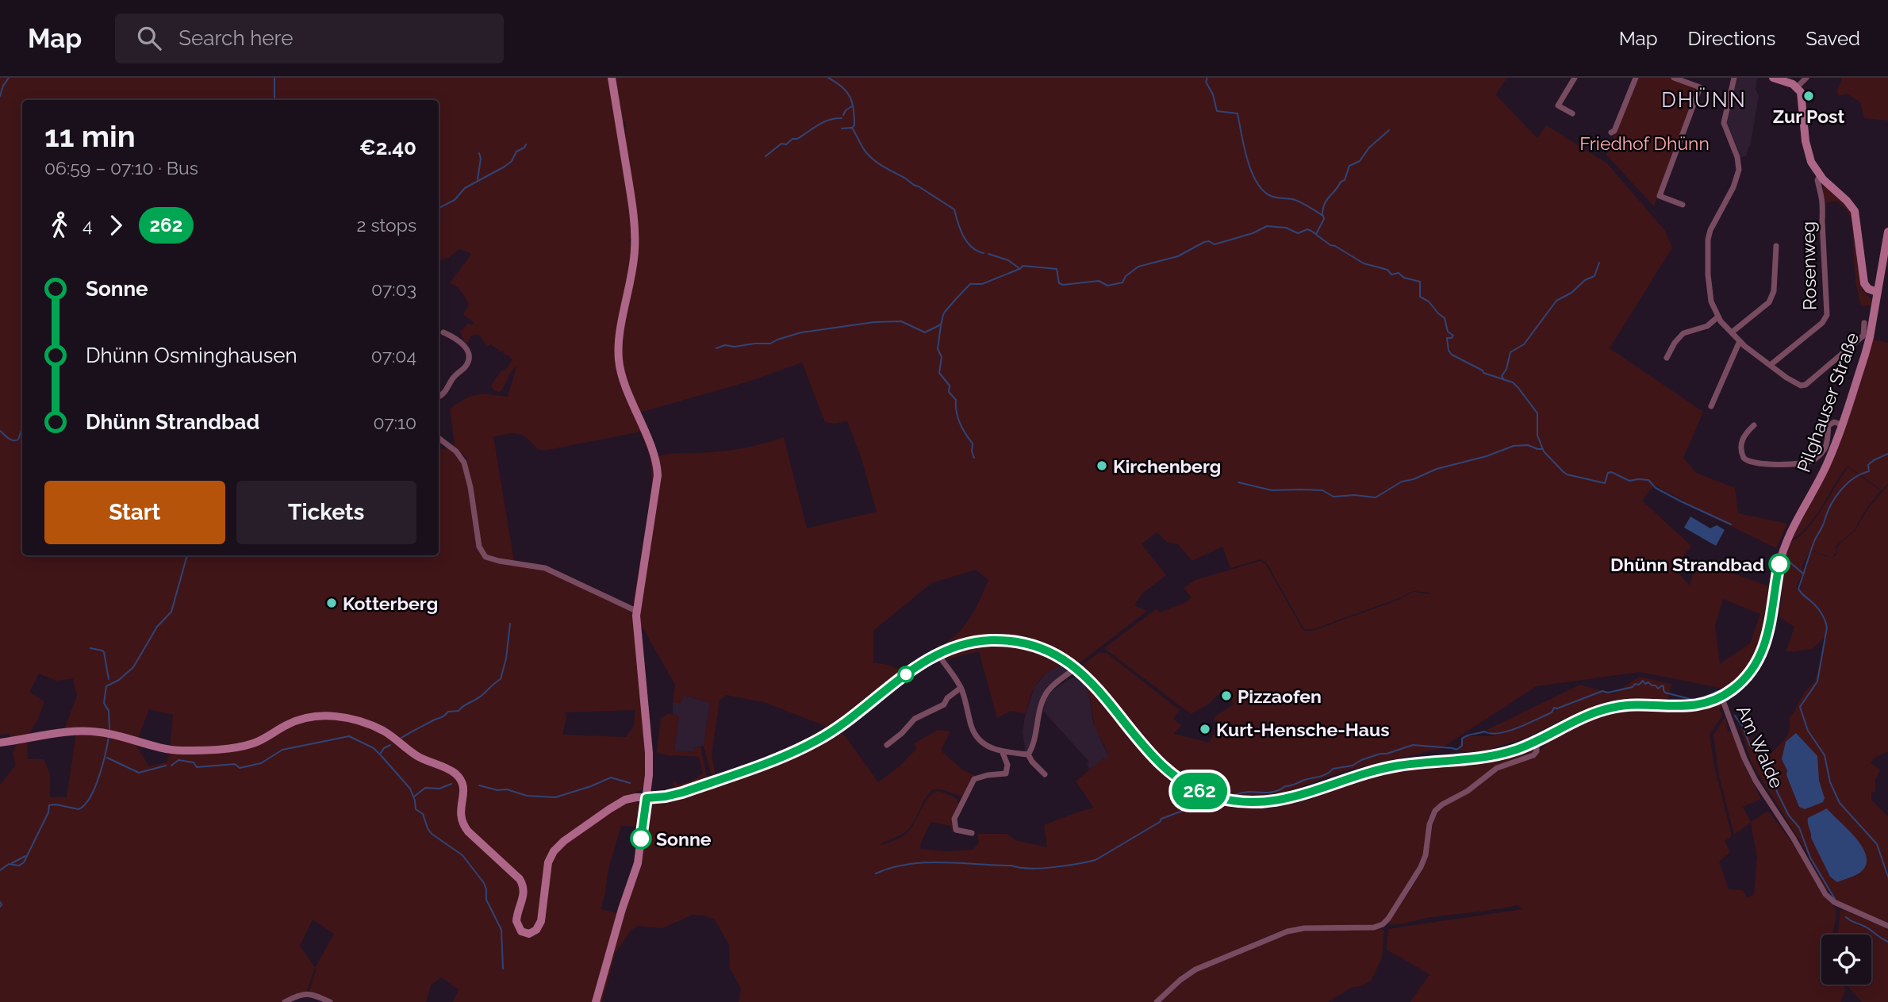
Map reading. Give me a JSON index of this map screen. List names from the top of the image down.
{
  "streets": {
    "main road": ["Pilghauser Straße"],
    "street": ["Rosenweg", "Am Walde"]
  },
  "crossings": [
    ["Pilghauser Straße", "Am Walde"]
  ],
  "districts": ["DHÜNN"],
  "parks": ["Friedhof Dhünn"],
  "places": [
    "Zur Post",
    "Kirchenberg",
    "Dhünn Strandbad",
    "Kotterberg",
    "Pizzaofen",
    "Kurt-Hensche-Haus",
    "Sonne"
  ],
  "lines": ["bus line 262"],
  "page": {
    "header": "Map",
    "search": "Search here",
    "nav": ["Map", "Directions", "Saved"],
    "on_map": "262",
    "heading": ["11 min", "06:59 – 07:10 · Bus", "€2.40"],
    "legs": ["4", "262", "2 stops"],
    "list": [
      {
        "name": "Sonne",
        "value": "07:03"
      },
      {
        "name": "Dhünn Osminghausen",
        "value": "07:04"
      },
      {
        "name": "Dhünn Strandbad",
        "value": "07:10"
      }
    ],
    "buttons": ["Start", "Tickets"]
  }
}
